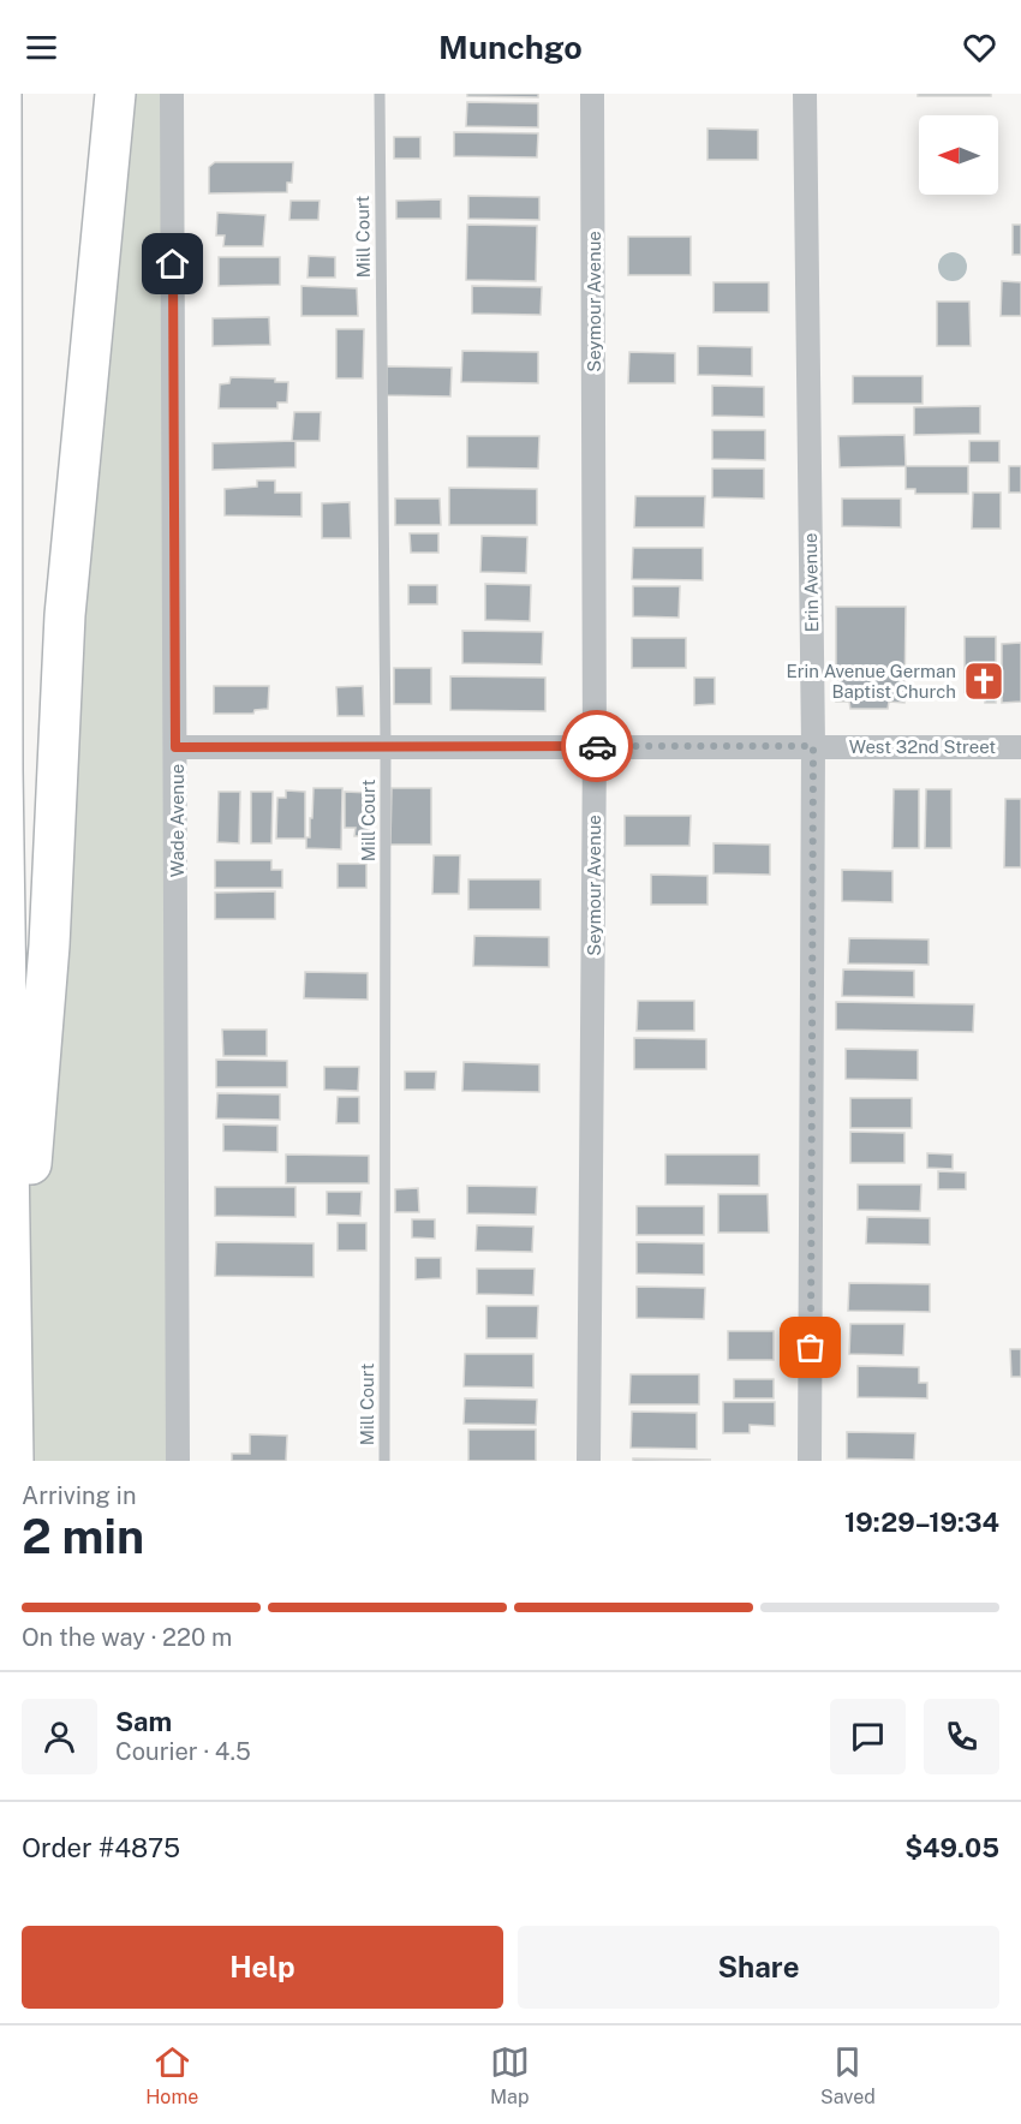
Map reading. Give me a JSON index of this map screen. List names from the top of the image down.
{
  "streets": {
    "street": [
      "Seymour Avenue",
      "Erin Avenue",
      "West 32nd Street",
      "Wade Avenue"
    ],
    "lane": ["Mill Court"]
  },
  "crossings": [
    ["Mill Court", "West 32nd Street"],
    ["Seymour Avenue", "West 32nd Street"],
    ["Erin Avenue", "West 32nd Street"],
    ["West 32nd Street", "Wade Avenue"]
  ],
  "places": {
    "church": ["Erin Avenue German Baptist Church"]
  },
  "north": "left",
  "page": {
    "header": "Munchgo",
    "heading": ["2 min", "Arriving in", "19:29–19:34"],
    "panel": [
      "Sam",
      "Courier · 4.5",
      "Order #4875",
      "$49.05"
    ],
    "bar": "On the way · 220 m",
    "buttons": ["Help", "Share"],
    "tabs": ["Home", "Map", "Saved"]
  }
}
